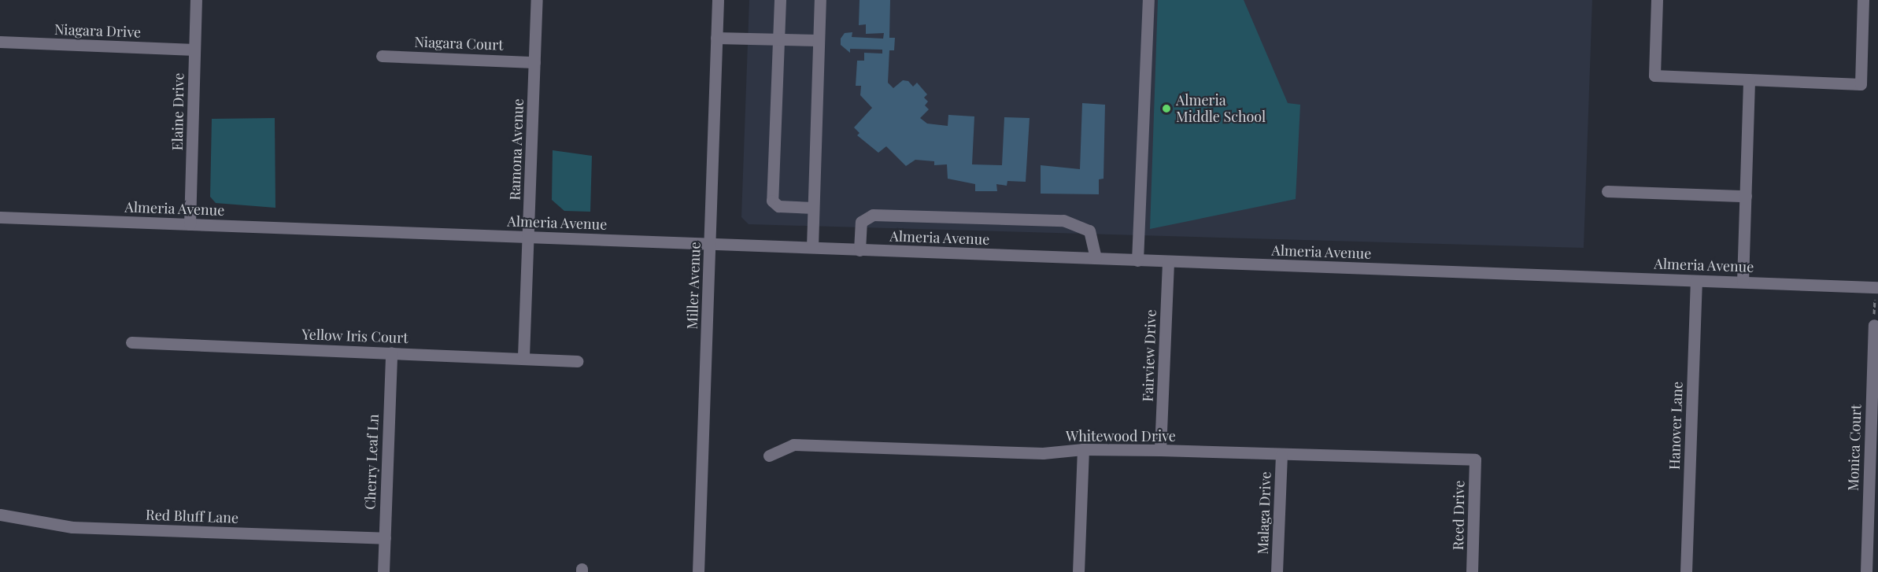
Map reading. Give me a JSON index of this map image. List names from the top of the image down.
{
  "streets": {
    "street": [
      "Niagara Drive",
      "Niagara Court",
      "Elaine Drive",
      "Ramona Avenue",
      "Almeria Avenue",
      "Miller Avenue",
      "Yellow Iris Court",
      "Fairview Drive",
      "Hanover Lane",
      "Whitewood Drive",
      "Monica Court",
      "Cherry Leaf Ln",
      "Malaga Drive",
      "Reed Drive",
      "Red Bluff Lane"
    ]
  },
  "crossings": [
    ["Niagara Drive", "Elaine Drive"],
    ["Niagara Court", "Ramona Avenue"],
    ["Elaine Drive", "Almeria Avenue"],
    ["Ramona Avenue", "Almeria Avenue"],
    ["Ramona Avenue", "Yellow Iris Court"],
    ["Almeria Avenue", "Miller Avenue"],
    ["Almeria Avenue", "Fairview Drive"],
    ["Almeria Avenue", "Hanover Lane"],
    ["Yellow Iris Court", "Cherry Leaf Ln"],
    ["Fairview Drive", "Whitewood Drive"],
    ["Whitewood Drive", "Malaga Drive"],
    ["Whitewood Drive", "Reed Drive"],
    ["Cherry Leaf Ln", "Red Bluff Lane"]
  ],
  "places": ["Almeria Middle School"]
}
